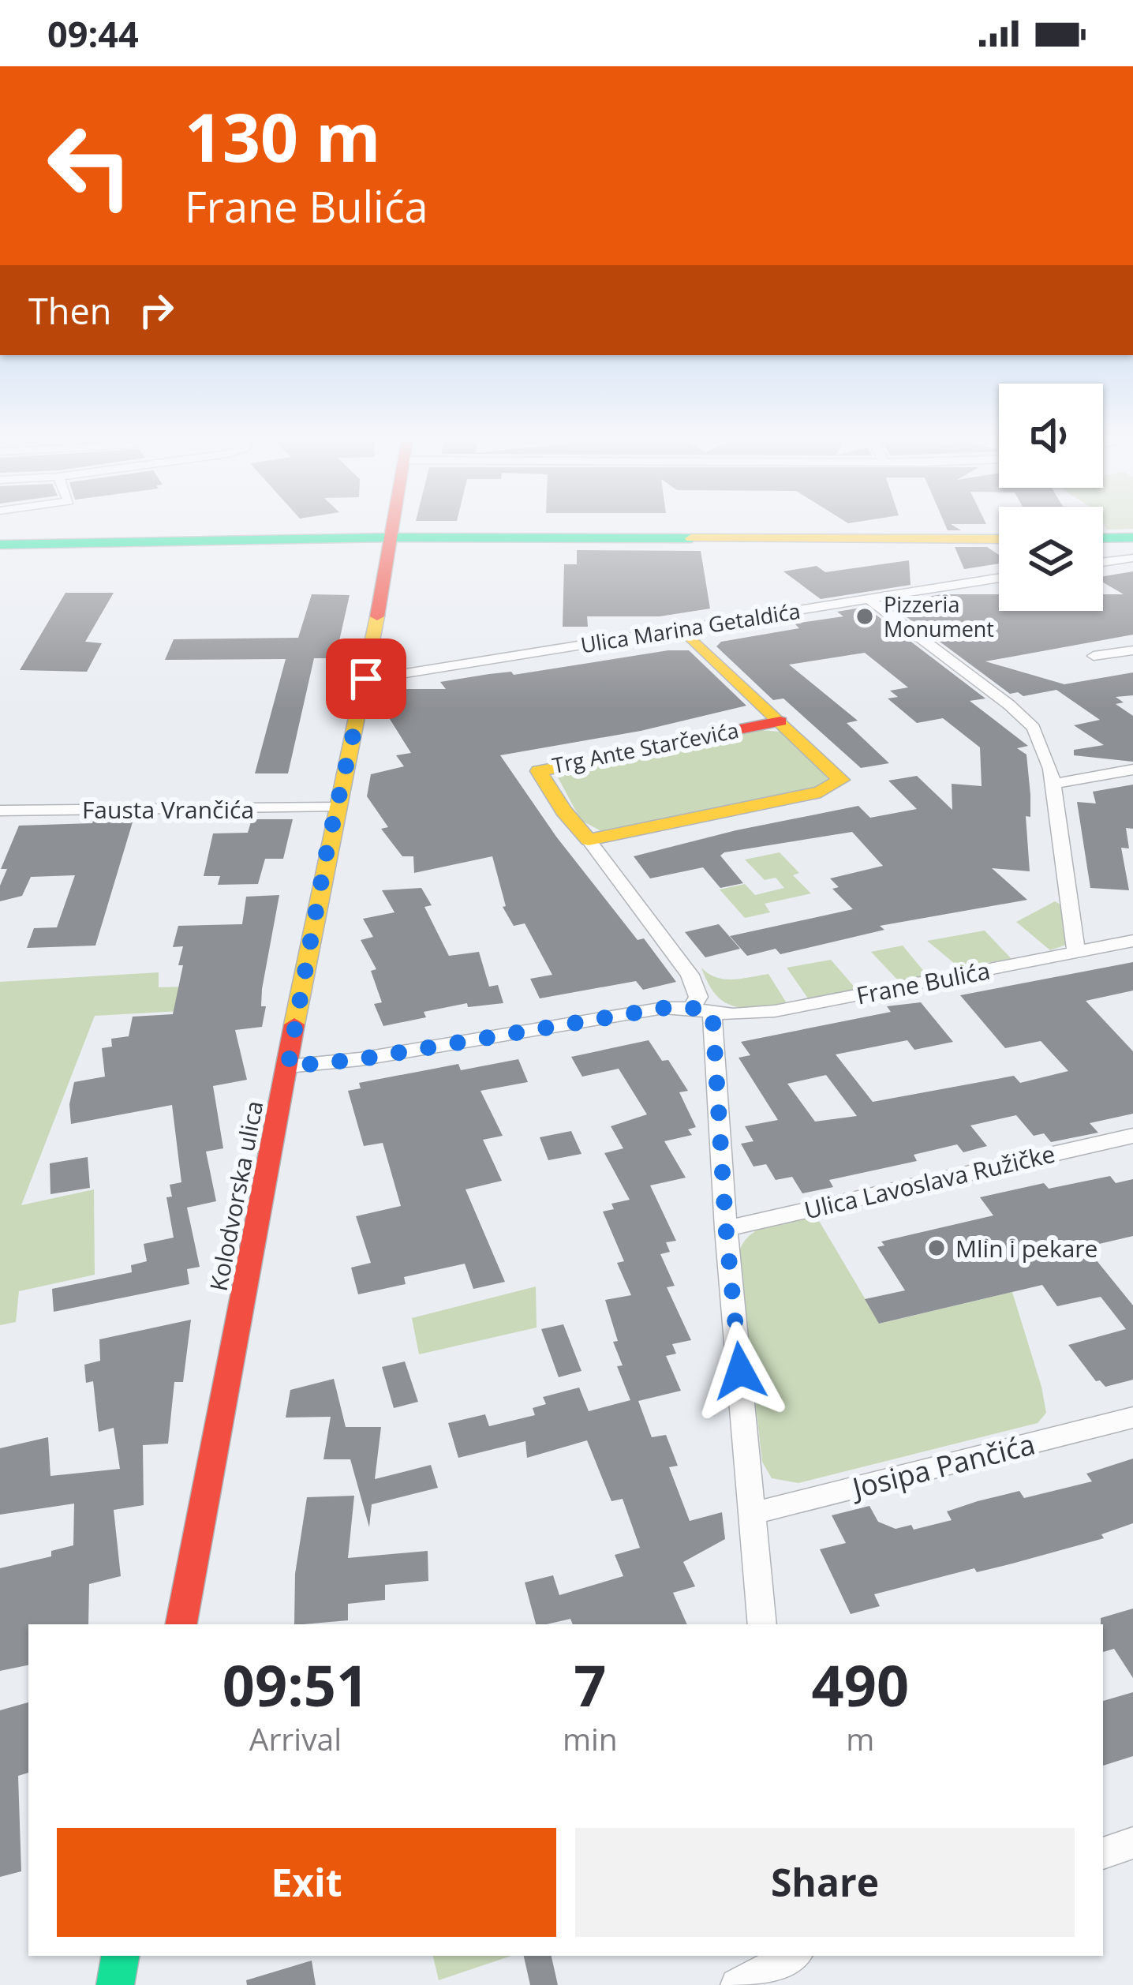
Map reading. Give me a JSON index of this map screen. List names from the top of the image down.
{
  "streets": {
    "street": [
      "Ulica Marina Getaldića",
      "Trg Ante Starčevića",
      "Fausta Vrančića",
      "Frane Bulića",
      "Ulica Lavoslava Ružičke",
      "Kolodvorska ulica",
      "Josipa Pančića"
    ]
  },
  "crossings": [
    ["Ulica Marina Getaldića", "Trg Ante Starčevića"],
    ["Ulica Marina Getaldića", "Kolodvorska ulica"],
    ["Trg Ante Starčevića", "Frane Bulića"],
    ["Trg Ante Starčevića", "Ulica Lavoslava Ružičke"],
    ["Trg Ante Starčevića", "Josipa Pančića"],
    ["Fausta Vrančića", "Kolodvorska ulica"],
    ["Frane Bulića", "Kolodvorska ulica"]
  ],
  "places": ["Pizzeria Monument", "Mlin i pekare"],
  "page": {
    "status": "09:44",
    "turn": ["130 m", "Frane Bulića"],
    "then": "Then",
    "eta": [
      "09:51",
      "Arrival",
      "7",
      "min",
      "490",
      "m"
    ],
    "buttons": ["Exit", "Share"]
  }
}
